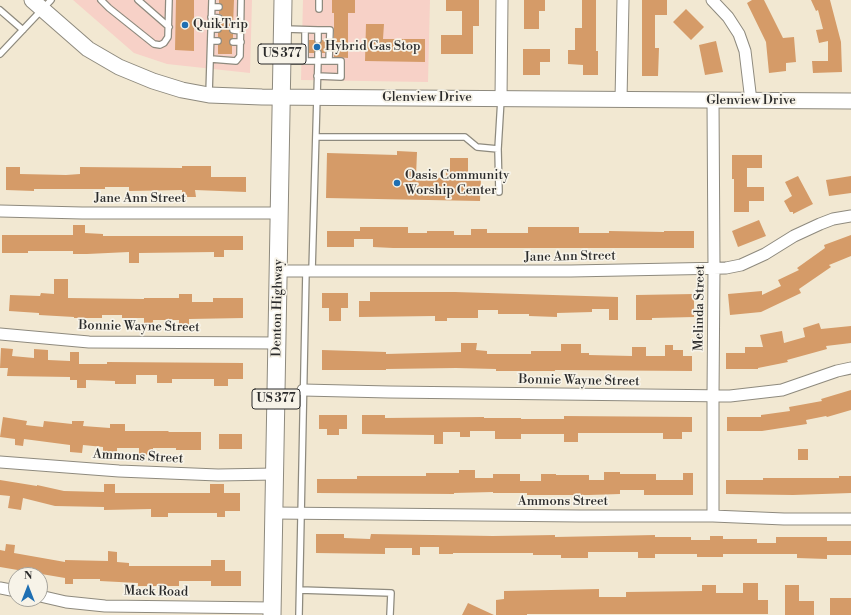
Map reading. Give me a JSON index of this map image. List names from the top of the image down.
{
  "streets": {
    "main road": ["US 377", "Glenview Drive", "Denton Highway"],
    "street": [
      "Jane Ann Street",
      "Melinda Street",
      "Bonnie Wayne Street",
      "Ammons Street",
      "Mack Road"
    ]
  },
  "crossings": [
    ["Glenview Drive", "Denton Highway"],
    ["Glenview Drive", "Melinda Street"],
    ["Jane Ann Street", "Denton Highway"],
    ["Jane Ann Street", "Melinda Street"],
    ["Denton Highway", "Bonnie Wayne Street"],
    ["Denton Highway", "Ammons Street"],
    ["Denton Highway", "Mack Road"],
    ["Melinda Street", "Bonnie Wayne Street"],
    ["Melinda Street", "Ammons Street"]
  ],
  "places": ["QuikTrip", "Hybrid Gas Stop", "Oasis Community Worship Center"],
  "north": "top"
}
